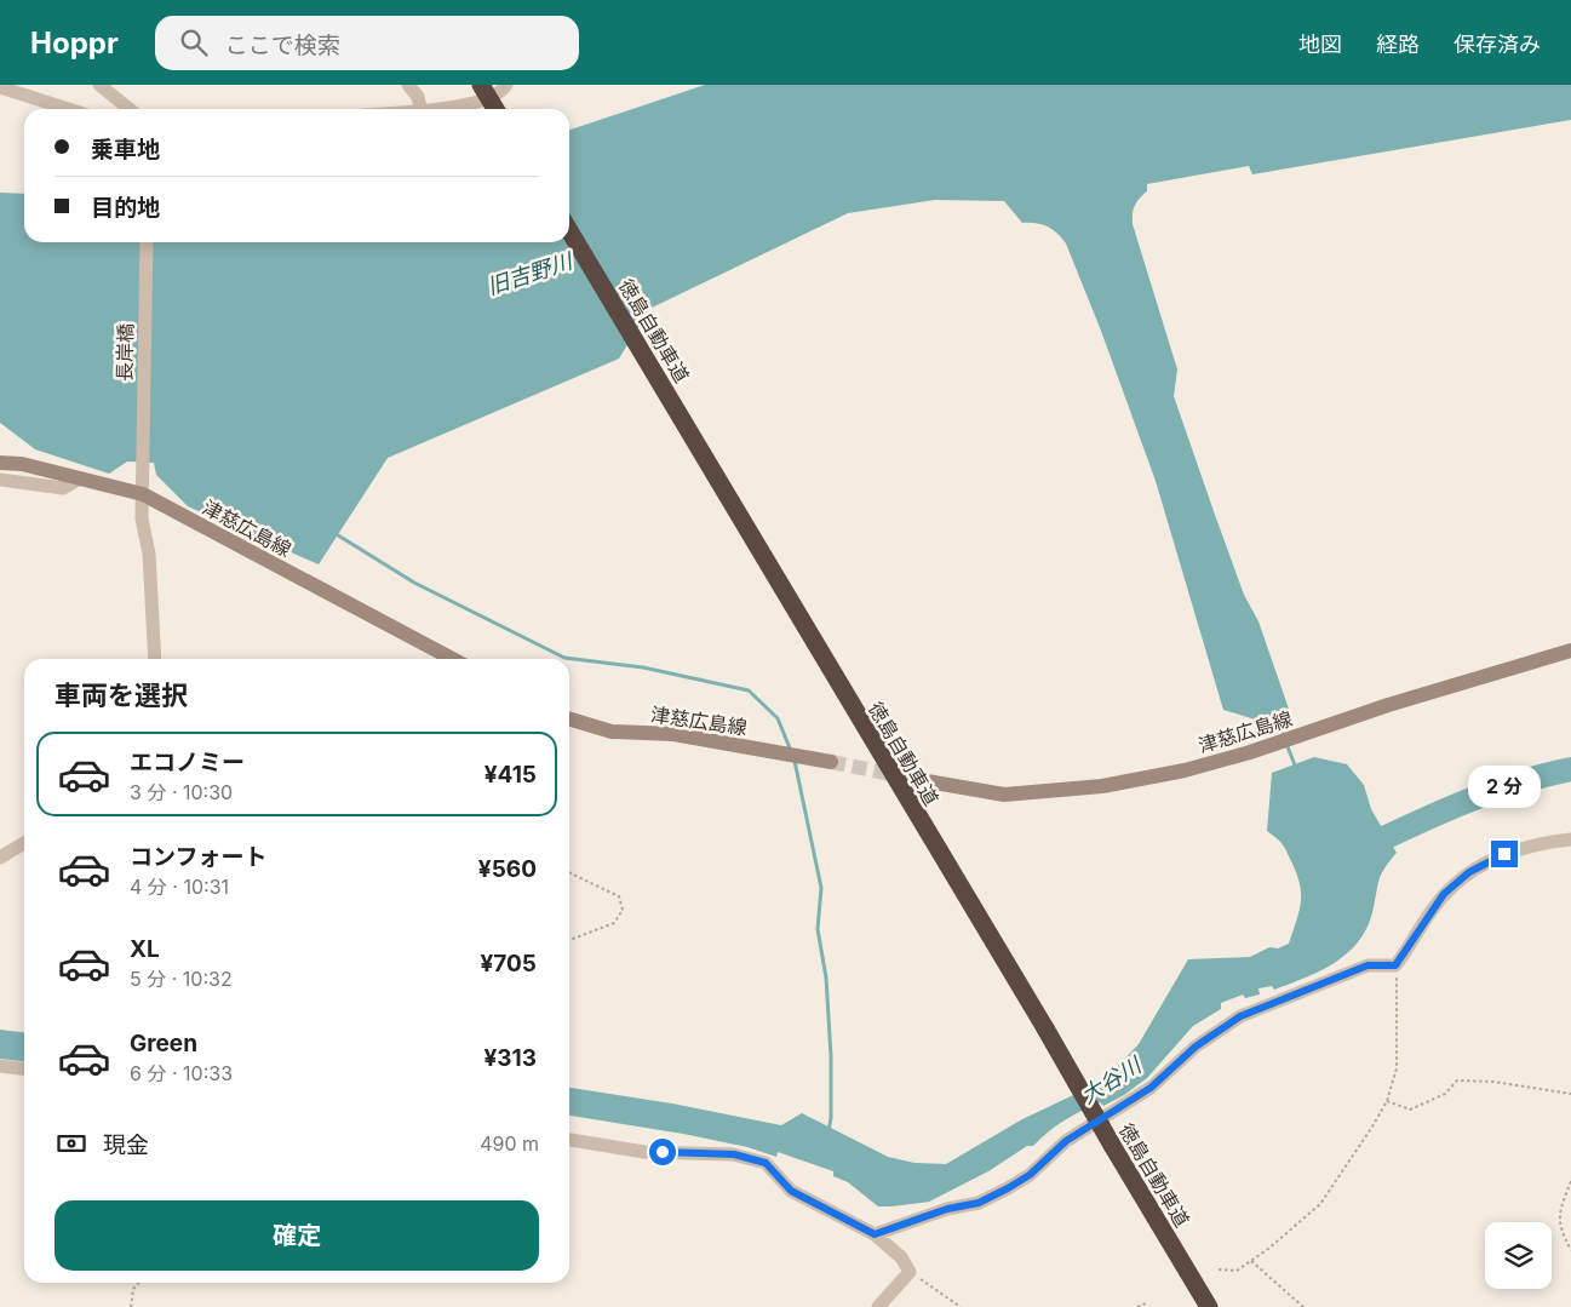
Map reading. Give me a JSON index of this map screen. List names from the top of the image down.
{
  "streets": {
    "highway": ["徳島自動車道"],
    "main road": ["津慈広島線"],
    "street": ["長岸橋"]
  },
  "crossings": [
    ["長岸橋", "津慈広島線"]
  ],
  "water": ["旧吉野川", "大谷川"],
  "page": {
    "header": "Hoppr",
    "search": "ここで検索",
    "nav": ["地図", "経路", "保存済み"],
    "banner": ["乗車地", "目的地"],
    "heading": "車両を選択",
    "list": [
      {
        "name": "エコノミー",
        "note": "3 分 · 10:30",
        "value": "¥415"
      },
      {
        "name": "コンフォート",
        "note": "4 分 · 10:31",
        "value": "¥560"
      },
      {
        "name": "XL",
        "note": "5 分 · 10:32",
        "value": "¥705"
      },
      {
        "name": "Green",
        "note": "6 分 · 10:33",
        "value": "¥313"
      }
    ],
    "bubble": "2 分",
    "pay": ["現金", "490 m"],
    "buttons": "確定"
  }
}
